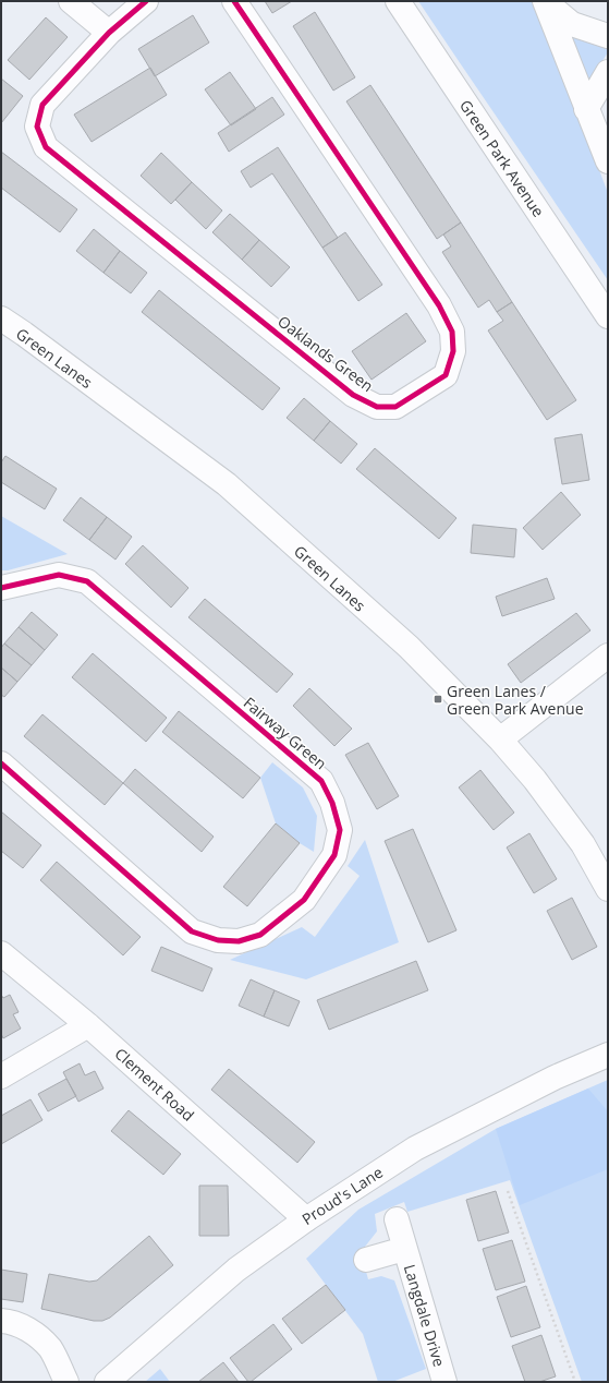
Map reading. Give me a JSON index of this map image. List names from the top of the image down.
{
  "streets": {
    "street": [
      "Green Park Avenue",
      "Oaklands Green",
      "Green Lanes",
      "Fairway Green",
      "Clement Road",
      "Proud's Lane",
      "Langdale Drive"
    ]
  },
  "crossings": [
    ["Clement Road", "Proud's Lane"]
  ],
  "places": {
    "transit": ["Green Lanes / Green Park Avenue"]
  }
}
